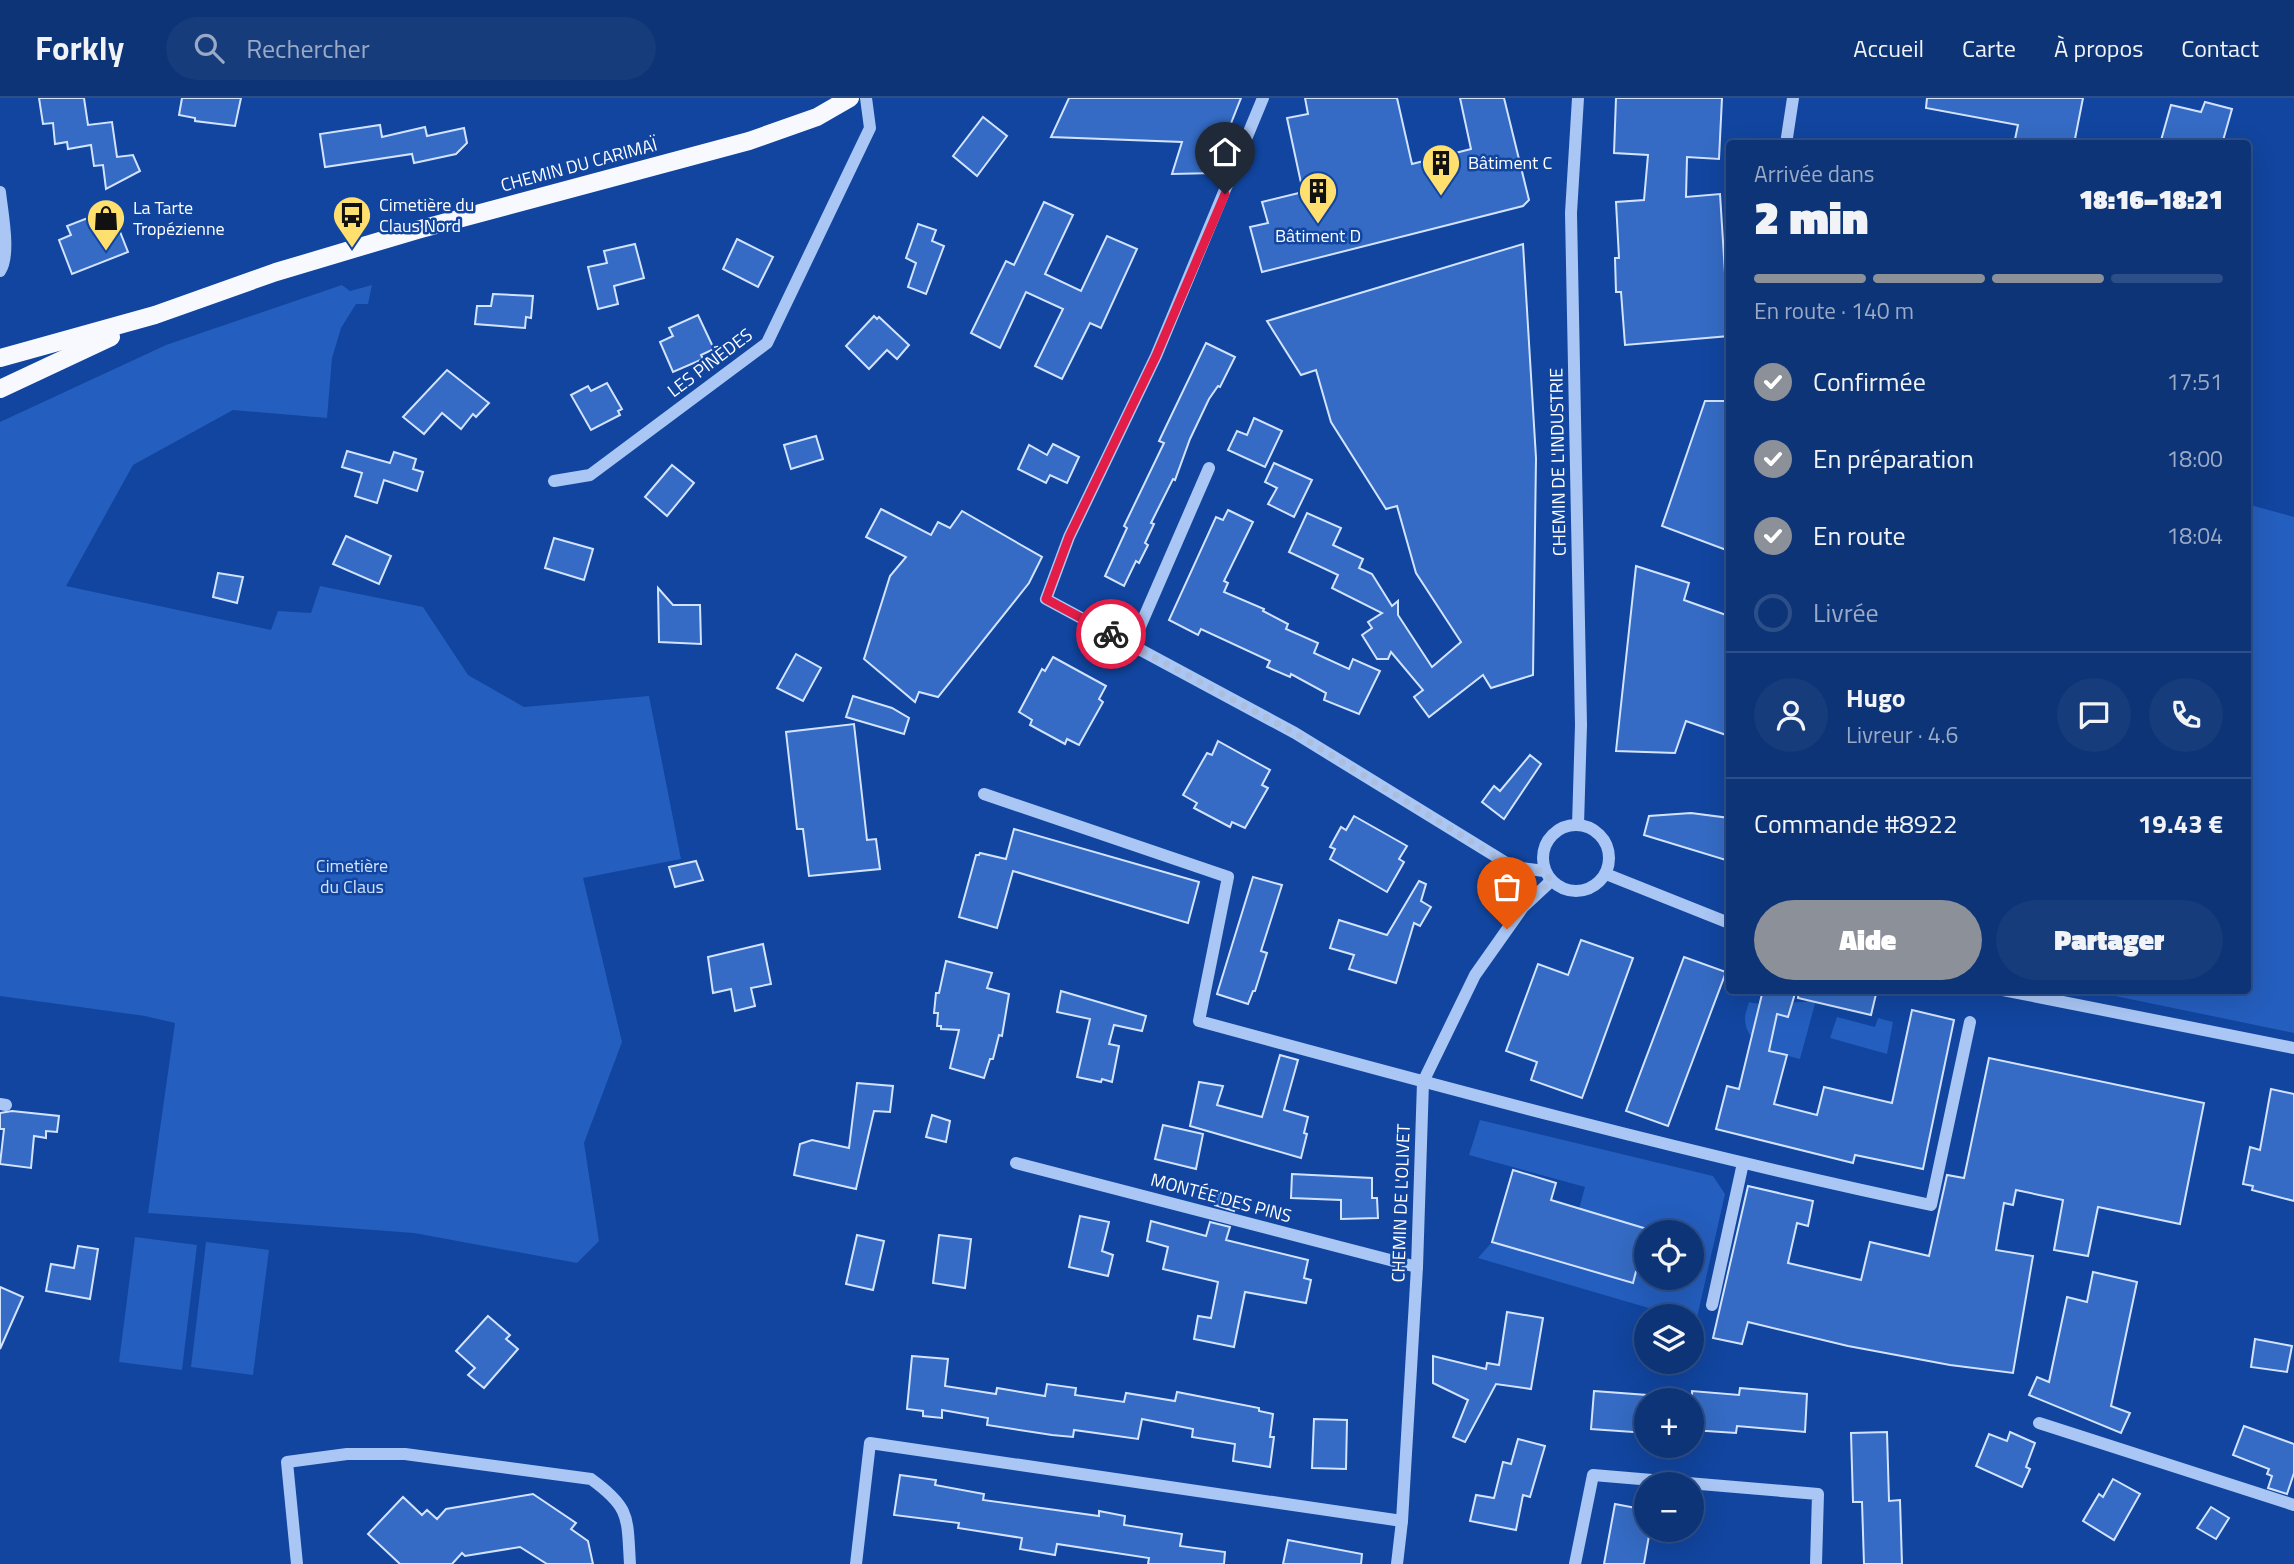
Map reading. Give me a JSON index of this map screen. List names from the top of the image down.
{
  "streets": {
    "main road": ["CHEMIN DU CARIMAÏ"],
    "street": [
      "LES PINÈDES",
      "CHEMIN DE L'INDUSTRIE",
      "MONTÉE DES PINS",
      "CHEMIN DE L'OLIVET"
    ]
  },
  "crossings": [
    ["CHEMIN DE L'INDUSTRIE", "CHEMIN DE L'OLIVET"],
    ["MONTÉE DES PINS", "CHEMIN DE L'OLIVET"]
  ],
  "parks": ["Cimetière du Claus"],
  "places": {
    "building": ["Bâtiment C", "Bâtiment D"],
    "bus stop": ["Cimetière du Claus Nord"],
    "shop": ["La Tarte Tropézienne"]
  },
  "page": {
    "header": "Forkly",
    "search": "Rechercher",
    "nav": [
      "Accueil",
      "Carte",
      "À propos",
      "Contact"
    ],
    "heading": ["2 min", "Arrivée dans", "18:16–18:21"],
    "panel": [
      "Hugo",
      "Livreur · 4.6",
      "Commande #8922",
      "19.43 €"
    ],
    "bar": "En route · 140 m",
    "list": [
      ["Confirmée", "17:51"],
      ["En préparation", "18:00"],
      ["En route", "18:04"],
      "Livrée"
    ],
    "buttons": ["Aide", "Partager"],
    "map_buttons": ["+", "−"]
  }
}
